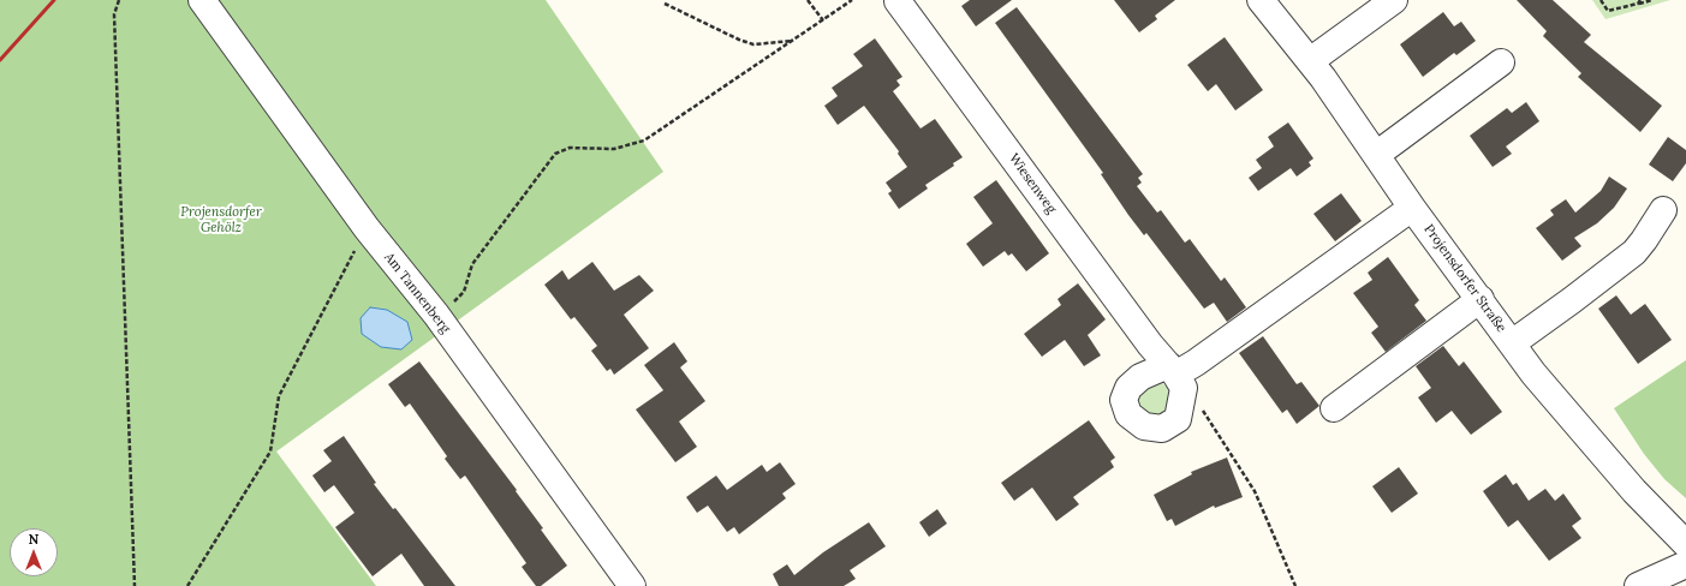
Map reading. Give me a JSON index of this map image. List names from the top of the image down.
{
  "streets": {
    "street": ["Wiesenweg", "Projensdorfer Straße", "Am Tannenberg"]
  },
  "parks": ["Projensdorfer Gehölz"],
  "north": "top"
}
